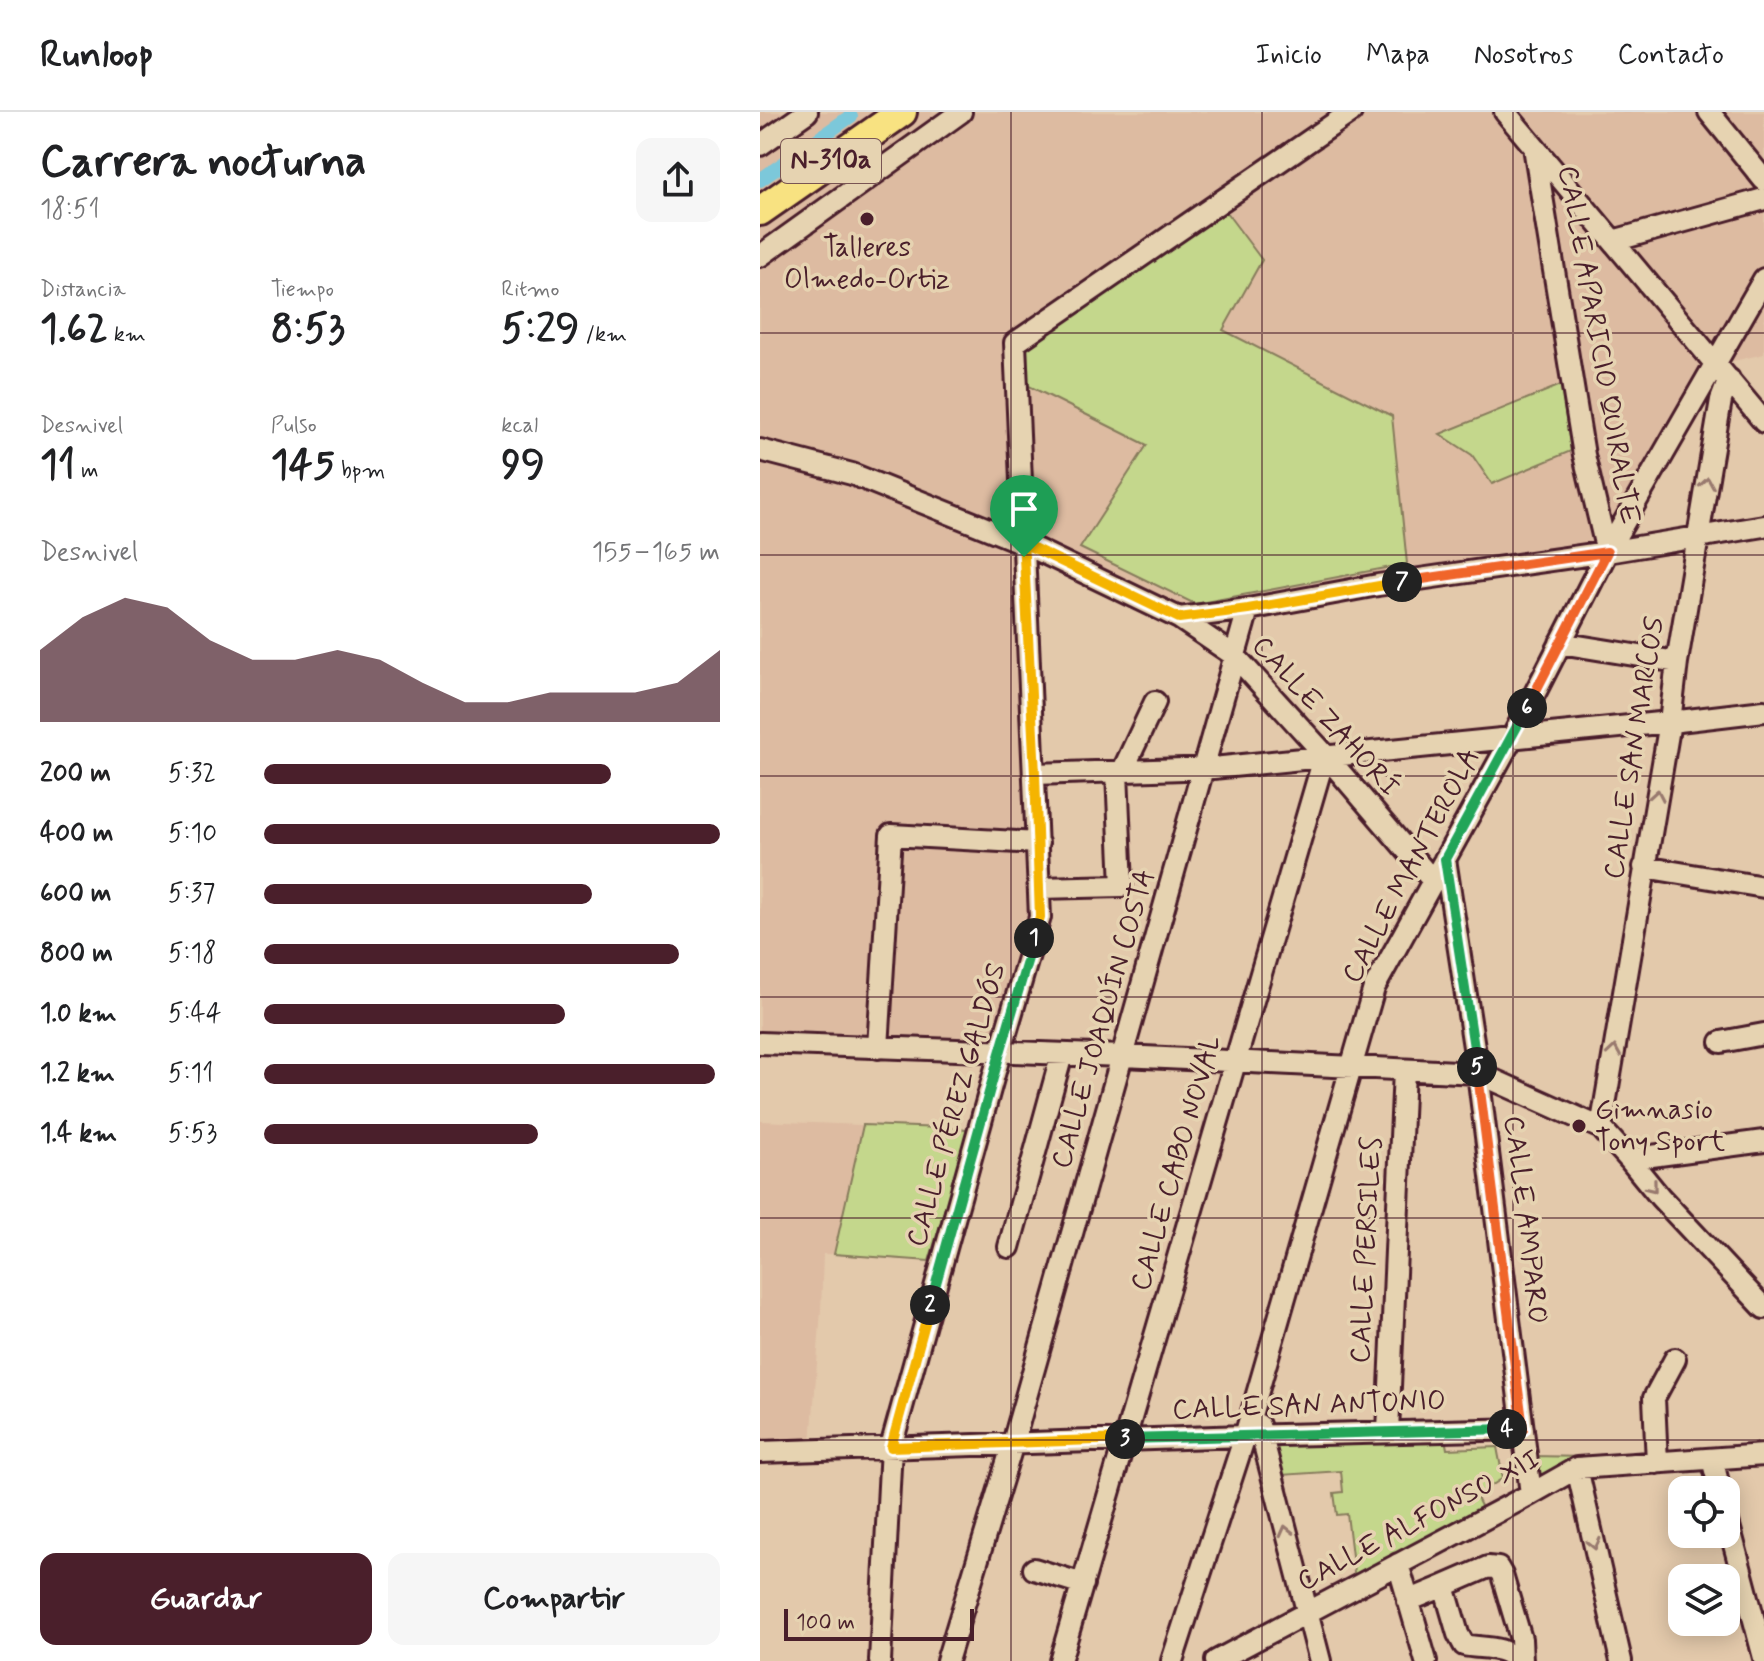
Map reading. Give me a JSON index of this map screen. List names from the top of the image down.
{
  "streets": {
    "highway": ["N-310a"],
    "street": [
      "CALLE APARICIO QUIRALTE",
      "CALLE ZAHORÍ",
      "CALLE SAN MARCOS",
      "CALLE MANTEROLA",
      "CALLE JOAQUÍN COSTA",
      "CALLE PÉREZ GALDÓS",
      "CALLE CABO NOVAL",
      "CALLE AMPARO",
      "CALLE PERSILES",
      "CALLE SAN ANTONIO",
      "CALLE ALFONSO XII"
    ]
  },
  "crossings": [
    ["CALLE APARICIO QUIRALTE", "CALLE MANTEROLA"],
    ["CALLE ZAHORÍ", "CALLE MANTEROLA"],
    ["CALLE ZAHORÍ", "CALLE JOAQUÍN COSTA"],
    ["CALLE ZAHORÍ", "CALLE PÉREZ GALDÓS"],
    ["CALLE ZAHORÍ", "CALLE CABO NOVAL"],
    ["CALLE SAN MARCOS", "CALLE MANTEROLA"],
    ["CALLE MANTEROLA", "CALLE AMPARO"],
    ["CALLE MANTEROLA", "CALLE SAN ANTONIO"],
    ["CALLE JOAQUÍN COSTA", "CALLE SAN ANTONIO"],
    ["CALLE PÉREZ GALDÓS", "CALLE SAN ANTONIO"],
    ["CALLE CABO NOVAL", "CALLE SAN ANTONIO"],
    ["CALLE AMPARO", "CALLE SAN ANTONIO"],
    ["CALLE AMPARO", "CALLE ALFONSO XII"],
    ["CALLE PERSILES", "CALLE SAN ANTONIO"]
  ],
  "one_way": ["CALLE SAN MARCOS"],
  "places": ["Talleres Olmedo-Ortiz", "Gimnasio Tony Sport"],
  "scale_bar": "100 m",
  "page": {
    "header": "Runloop",
    "nav": [
      "Inicio",
      "Mapa",
      "Nosotros",
      "Contacto"
    ],
    "heading": ["Carrera nocturna", "18:51"],
    "stats": [
      ["Distancia", "1.62 km"],
      ["Tiempo", "8:53"],
      ["Ritmo", "5:29 /km"],
      ["Desnivel", "11 m"],
      ["Pulso", "145 bpm"],
      ["kcal", "99"]
    ],
    "chart": ["Desnivel", "155–165 m"],
    "pins": [
      "7",
      "6",
      "1",
      "5",
      "2",
      "4",
      "3"
    ],
    "list": [
      {
        "name": "200 m",
        "note": "5:32"
      },
      {
        "name": "400 m",
        "note": "5:10"
      },
      {
        "name": "600 m",
        "note": "5:37"
      },
      {
        "name": "800 m",
        "note": "5:18"
      },
      {
        "name": "1.0 km",
        "note": "5:44"
      },
      {
        "name": "1.2 km",
        "note": "5:11"
      },
      {
        "name": "1.4 km",
        "note": "5:53"
      }
    ],
    "buttons": ["Guardar", "Compartir"],
    "scale": "100 m"
  }
}
